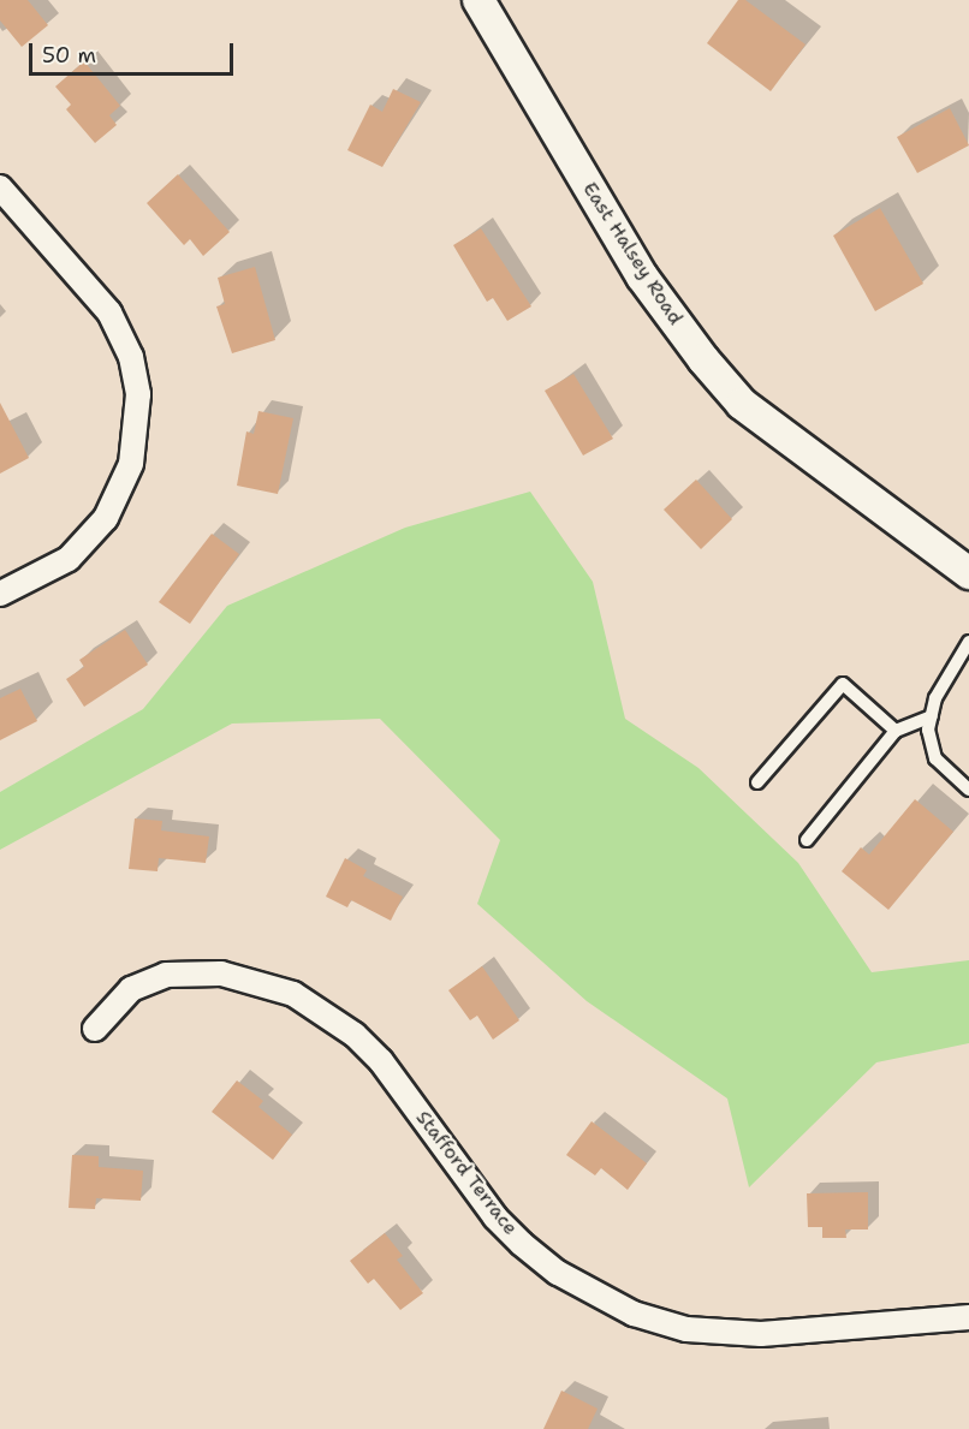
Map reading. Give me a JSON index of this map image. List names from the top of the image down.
{
  "streets": {
    "street": ["East Halsey Road", "Stafford Terrace"]
  },
  "scale_bar": "50 m"
}
